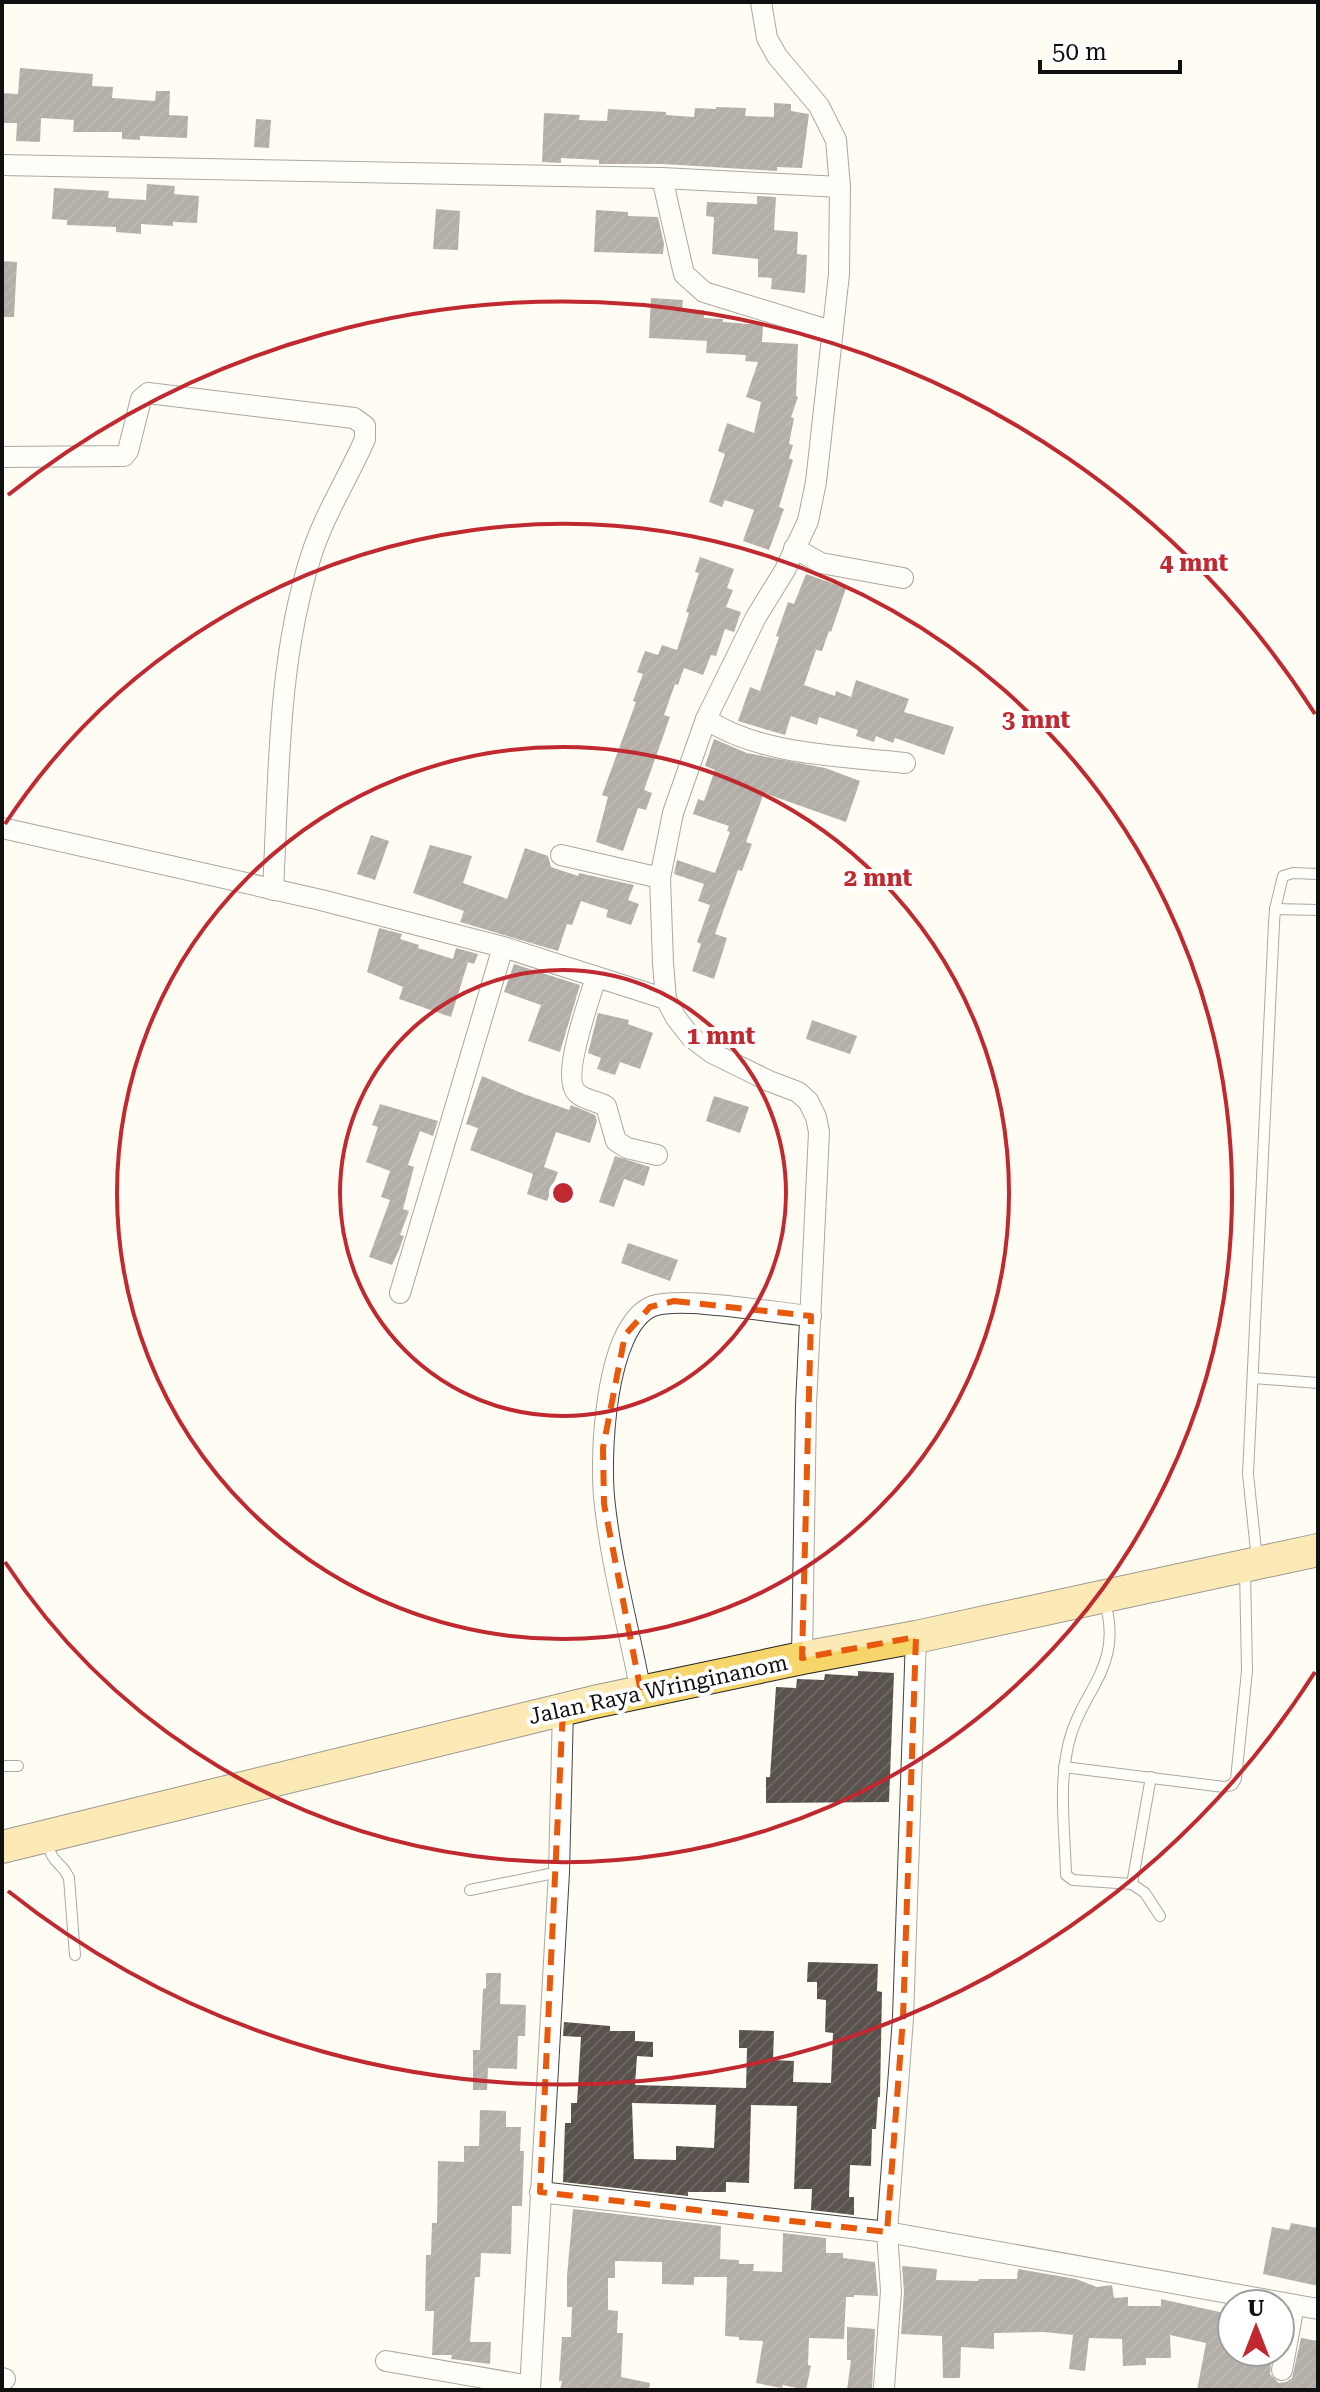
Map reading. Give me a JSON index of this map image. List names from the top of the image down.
{
  "streets": {
    "main road": ["Jalan Raya Wringinanom"]
  },
  "scale_bar": "50 m",
  "north": "top",
  "rings": [
    "4 mnt",
    "3 mnt",
    "2 mnt",
    "1 mnt"
  ]
}
